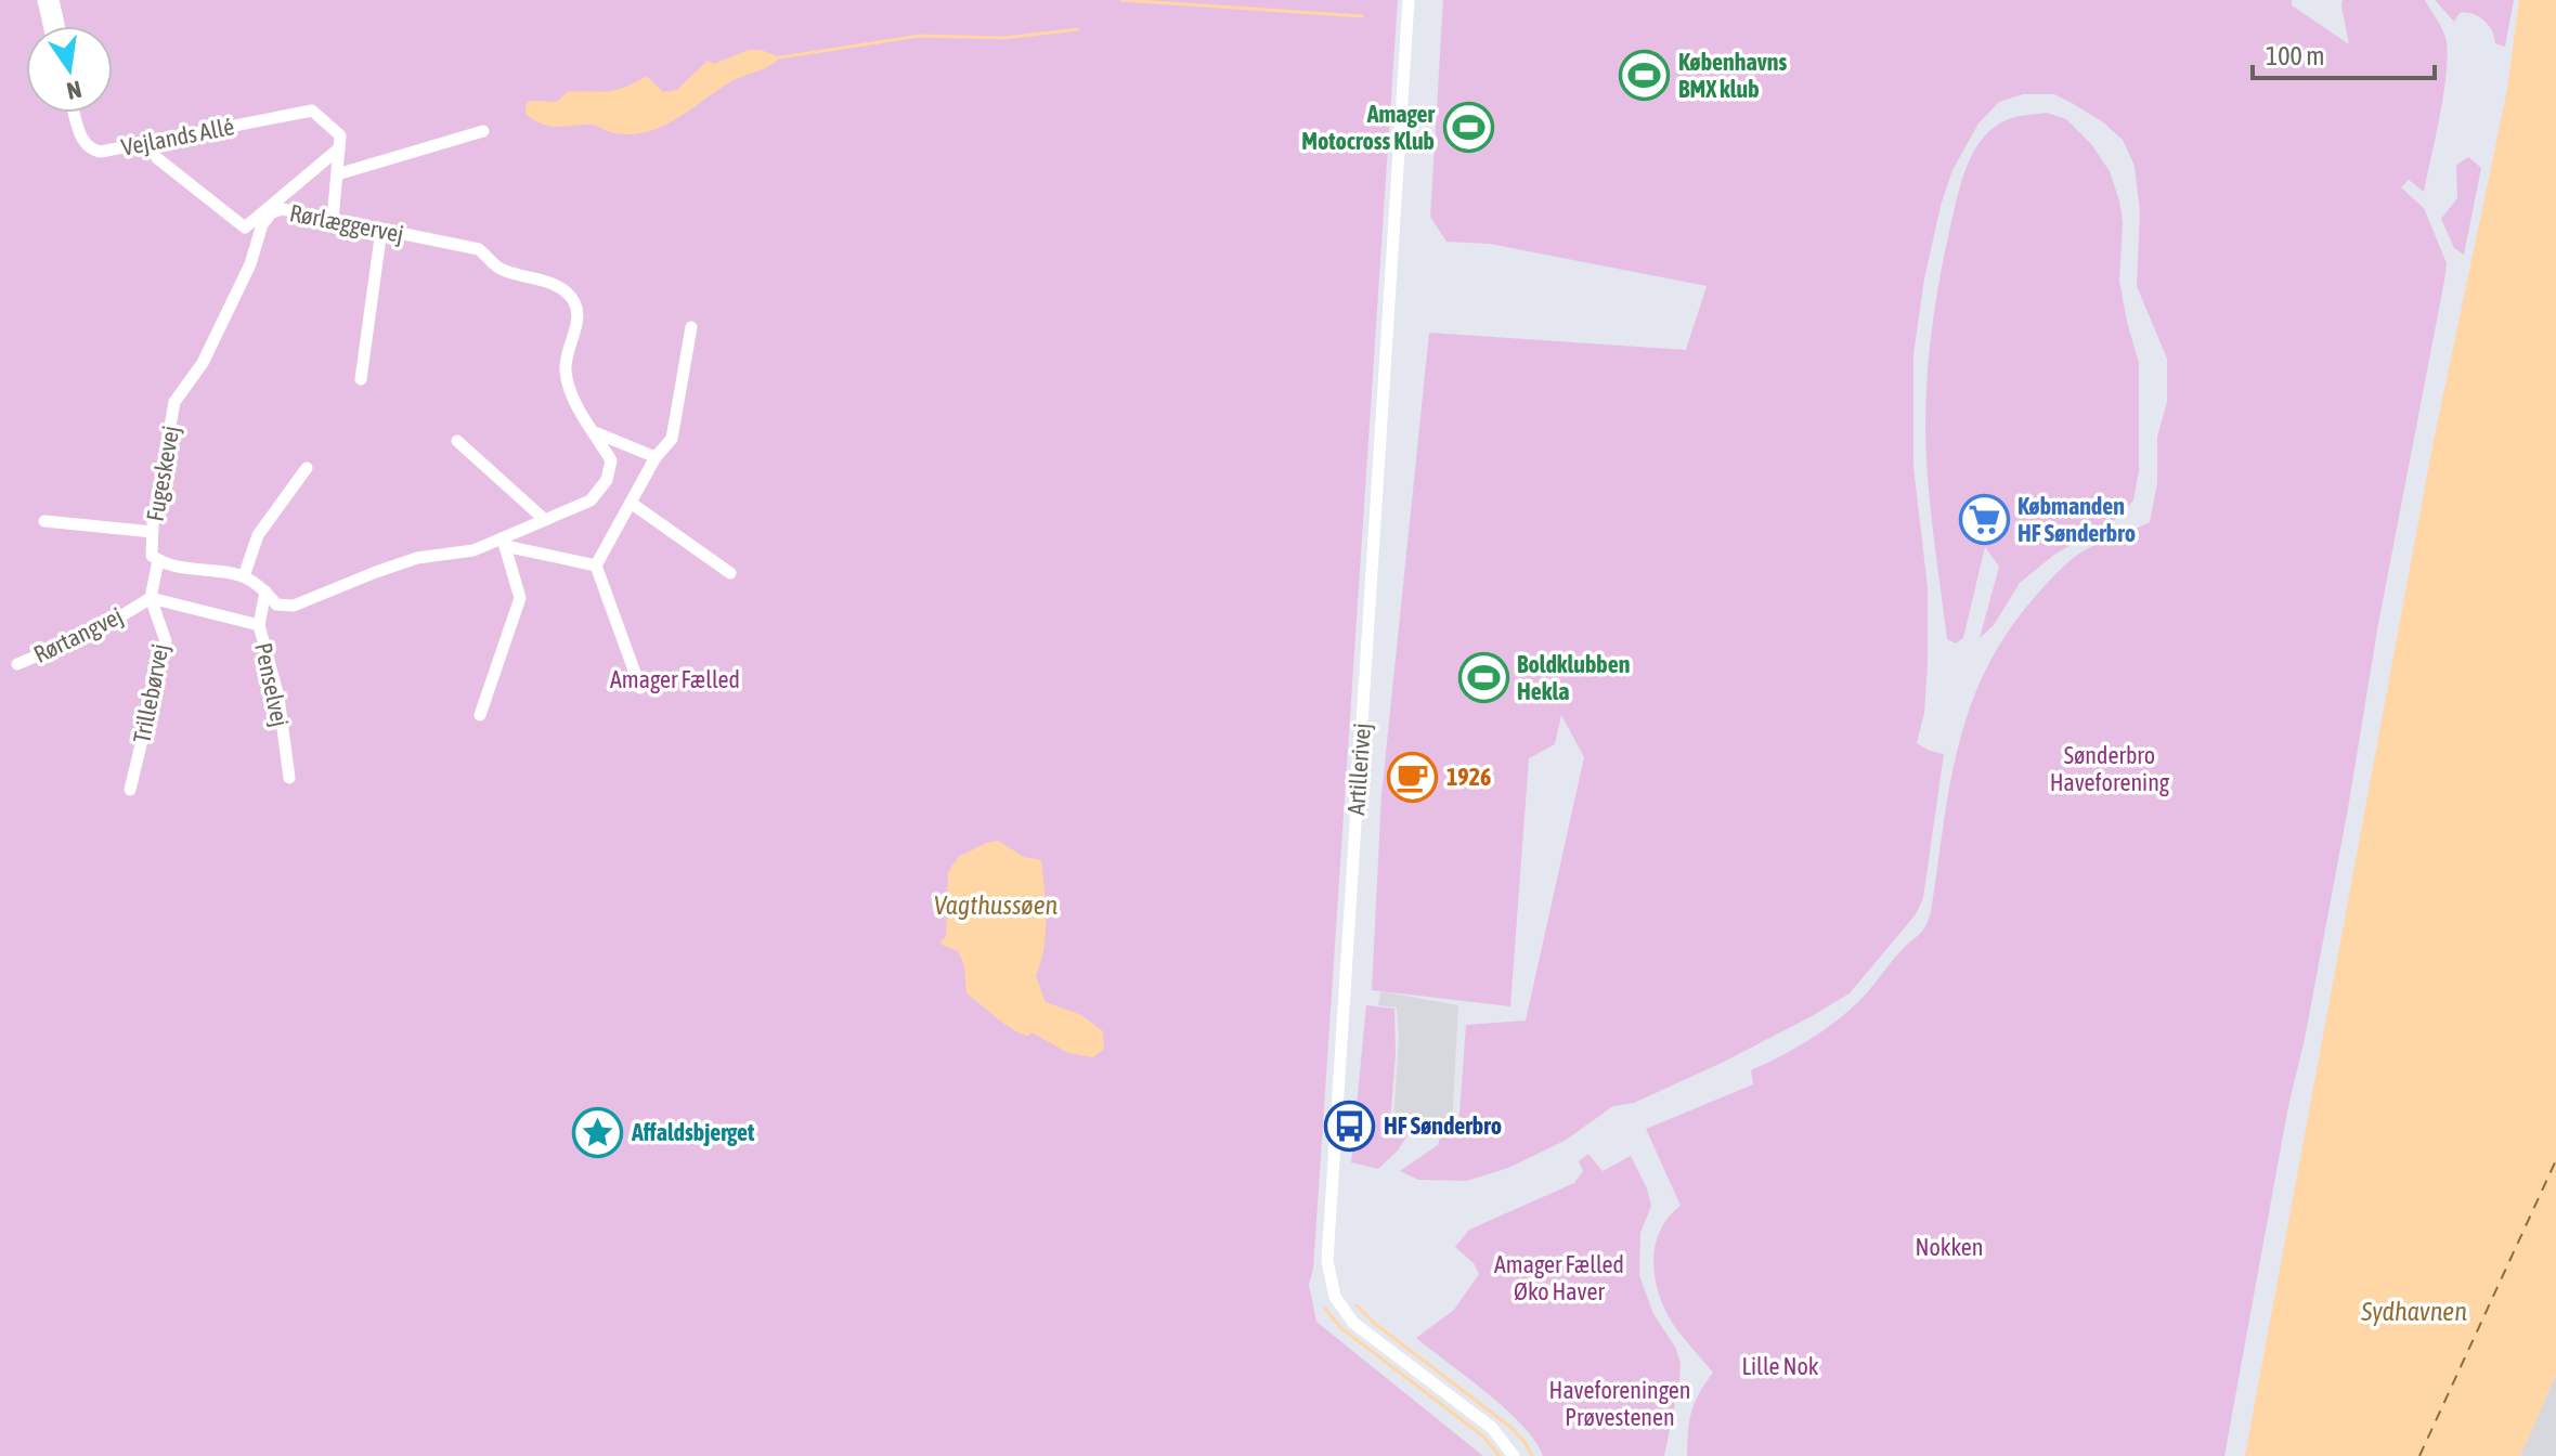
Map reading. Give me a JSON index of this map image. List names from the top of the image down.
{
  "streets": {
    "street": [
      "Vejlands Allé",
      "Rørlæggervej",
      "Fugeskevej",
      "Rørtangvej",
      "Penselvej",
      "Trillebørvej",
      "Artillerivej"
    ]
  },
  "crossings": [
    ["Rørlæggervej", "Fugeskevej"],
    ["Fugeskevej", "Rørtangvej"],
    ["Rørtangvej", "Trillebørvej"]
  ],
  "water": ["Vagthussøen", "Sydhavnen"],
  "parks": [
    "Amager Fælled",
    "Sønderbro Haveforening",
    "Nokken",
    "Amager Fælled Øko Haver",
    "Lille Nok",
    "Haveforeningen Prøvestenen"
  ],
  "places": {
    "sports": ["Københavns BMX klub", "Amager Motocross Klub", "Boldklubben Hekla"],
    "supermarket": ["Købmanden HF Sønderbro"],
    "cafe": ["1926"],
    "bus stop": ["HF Sønderbro"],
    "place": ["Affaldsbjerget"]
  },
  "scale_bar": "100 m",
  "north": "bottom"
}
